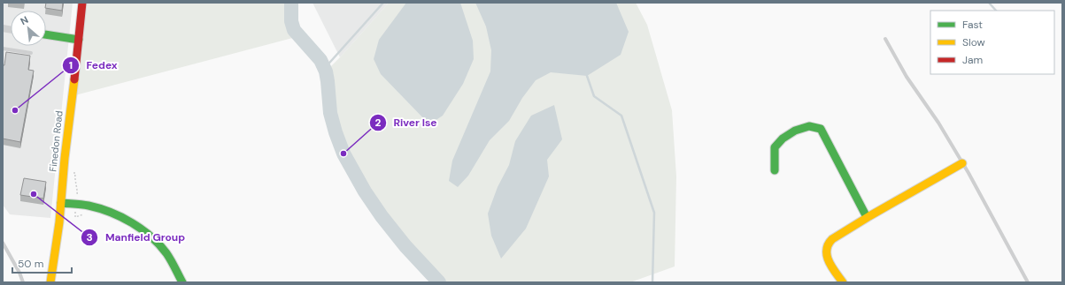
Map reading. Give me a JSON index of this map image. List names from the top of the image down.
{
  "streets": {
    "street": ["Finedon Road"]
  },
  "places": ["Fedex", "River Ise", "Manfield Group"],
  "legend": ["Fast", "Slow", "Jam"],
  "scale_bar": "50 m",
  "north": "top left"
}
